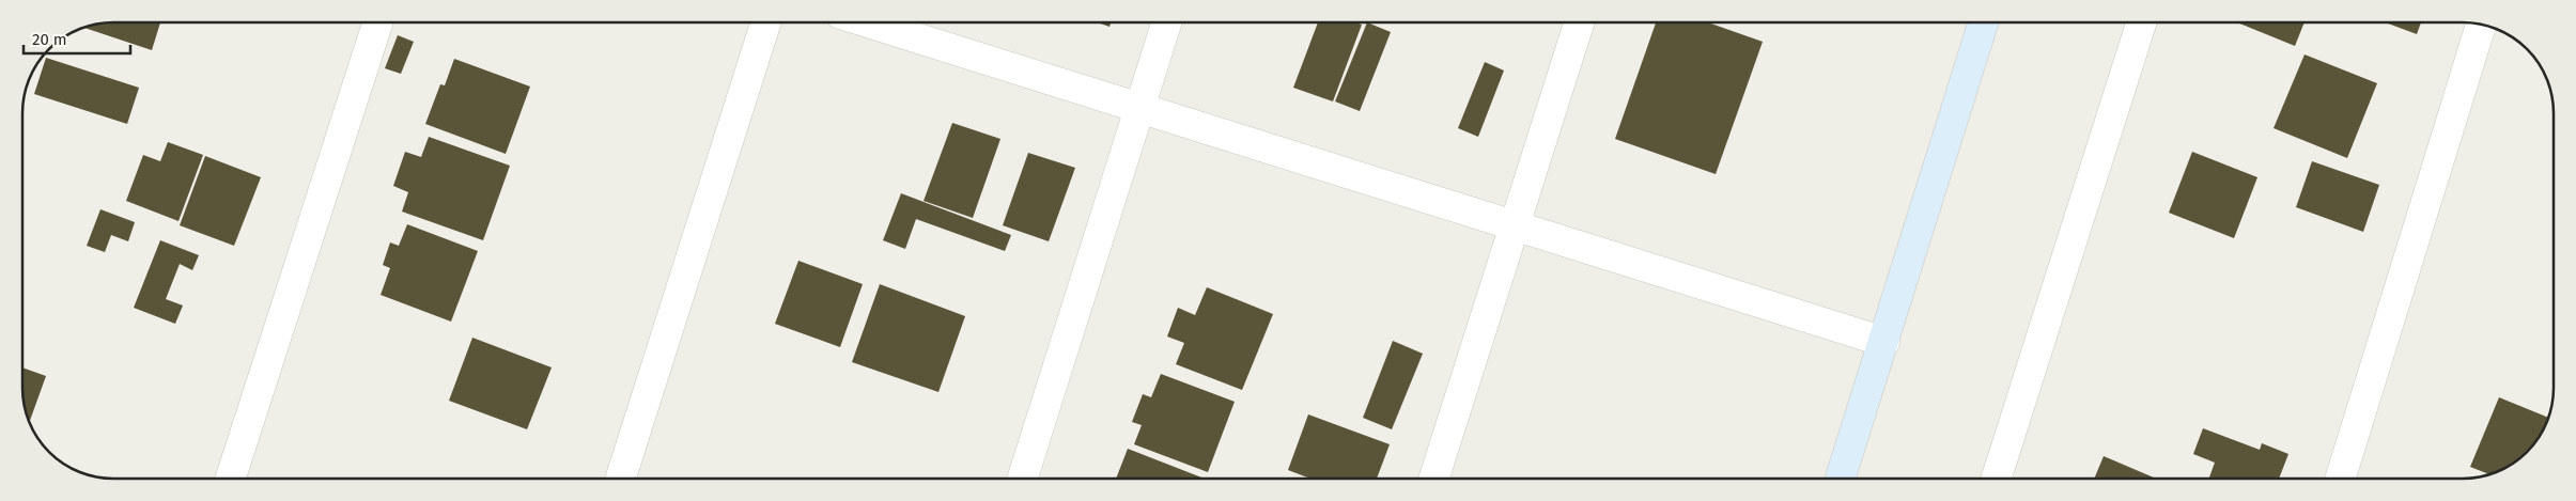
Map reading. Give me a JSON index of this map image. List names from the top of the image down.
{
  "scale_bar": "20 m"
}
